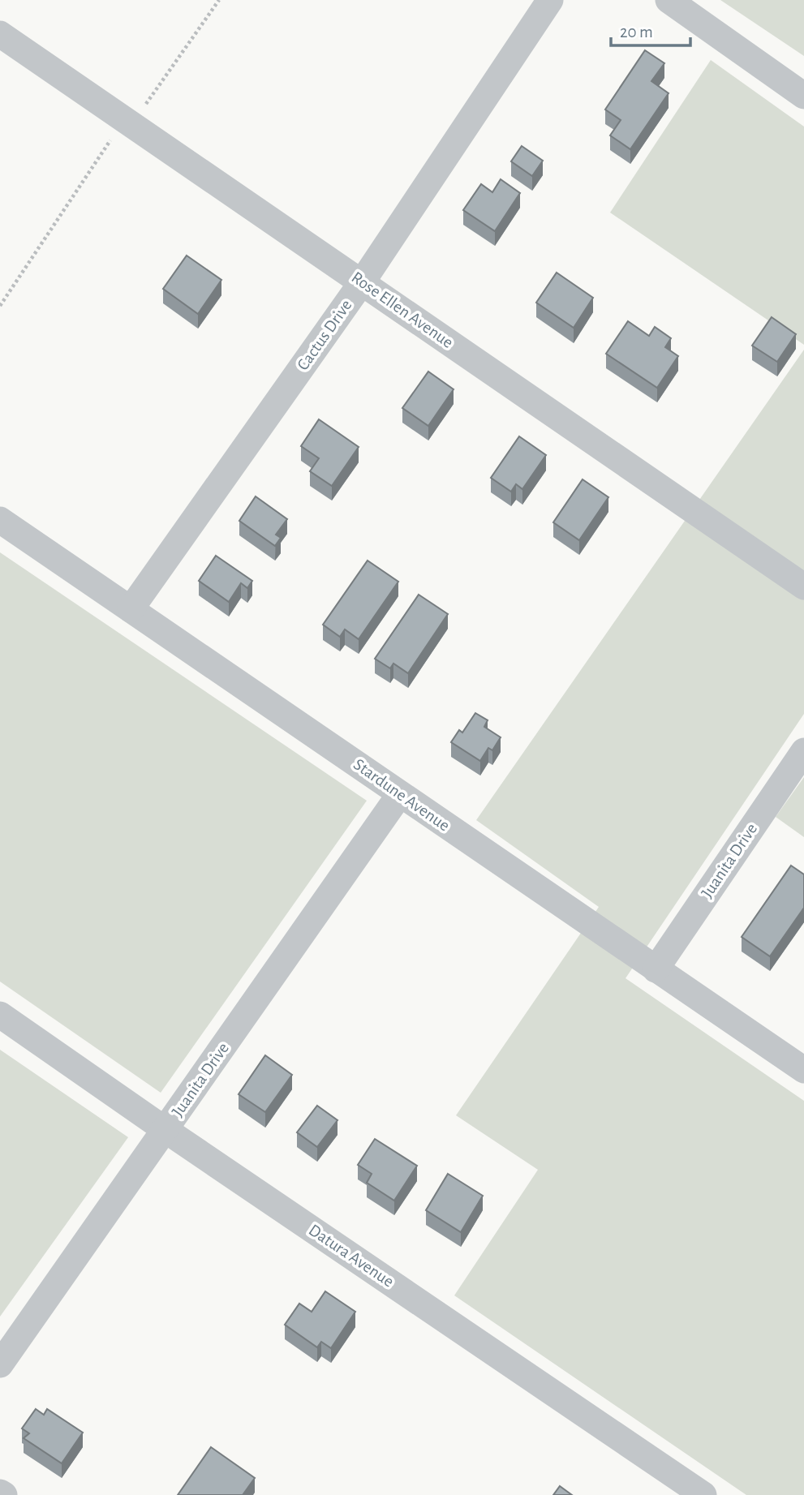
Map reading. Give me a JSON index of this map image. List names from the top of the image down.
{
  "streets": {
    "street": [
      "Rose Ellen Avenue",
      "Cactus Drive",
      "Stardune Avenue",
      "Juanita Drive",
      "Datura Avenue"
    ]
  },
  "crossings": [
    ["Rose Ellen Avenue", "Cactus Drive"],
    ["Cactus Drive", "Stardune Avenue"],
    ["Stardune Avenue", "Juanita Drive"],
    ["Juanita Drive", "Datura Avenue"]
  ],
  "scale_bar": "20 m"
}
